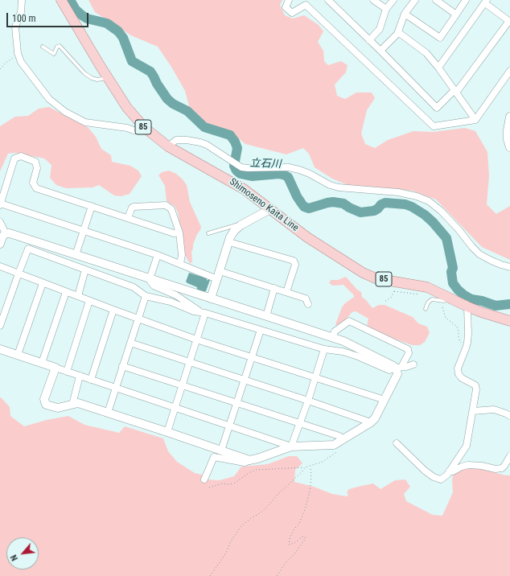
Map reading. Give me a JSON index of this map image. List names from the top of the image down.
{
  "streets": {
    "main road": ["85", "Shimoseno Kaita Line"]
  },
  "water": ["立石川"],
  "scale_bar": "100 m",
  "north": "bottom left"
}
